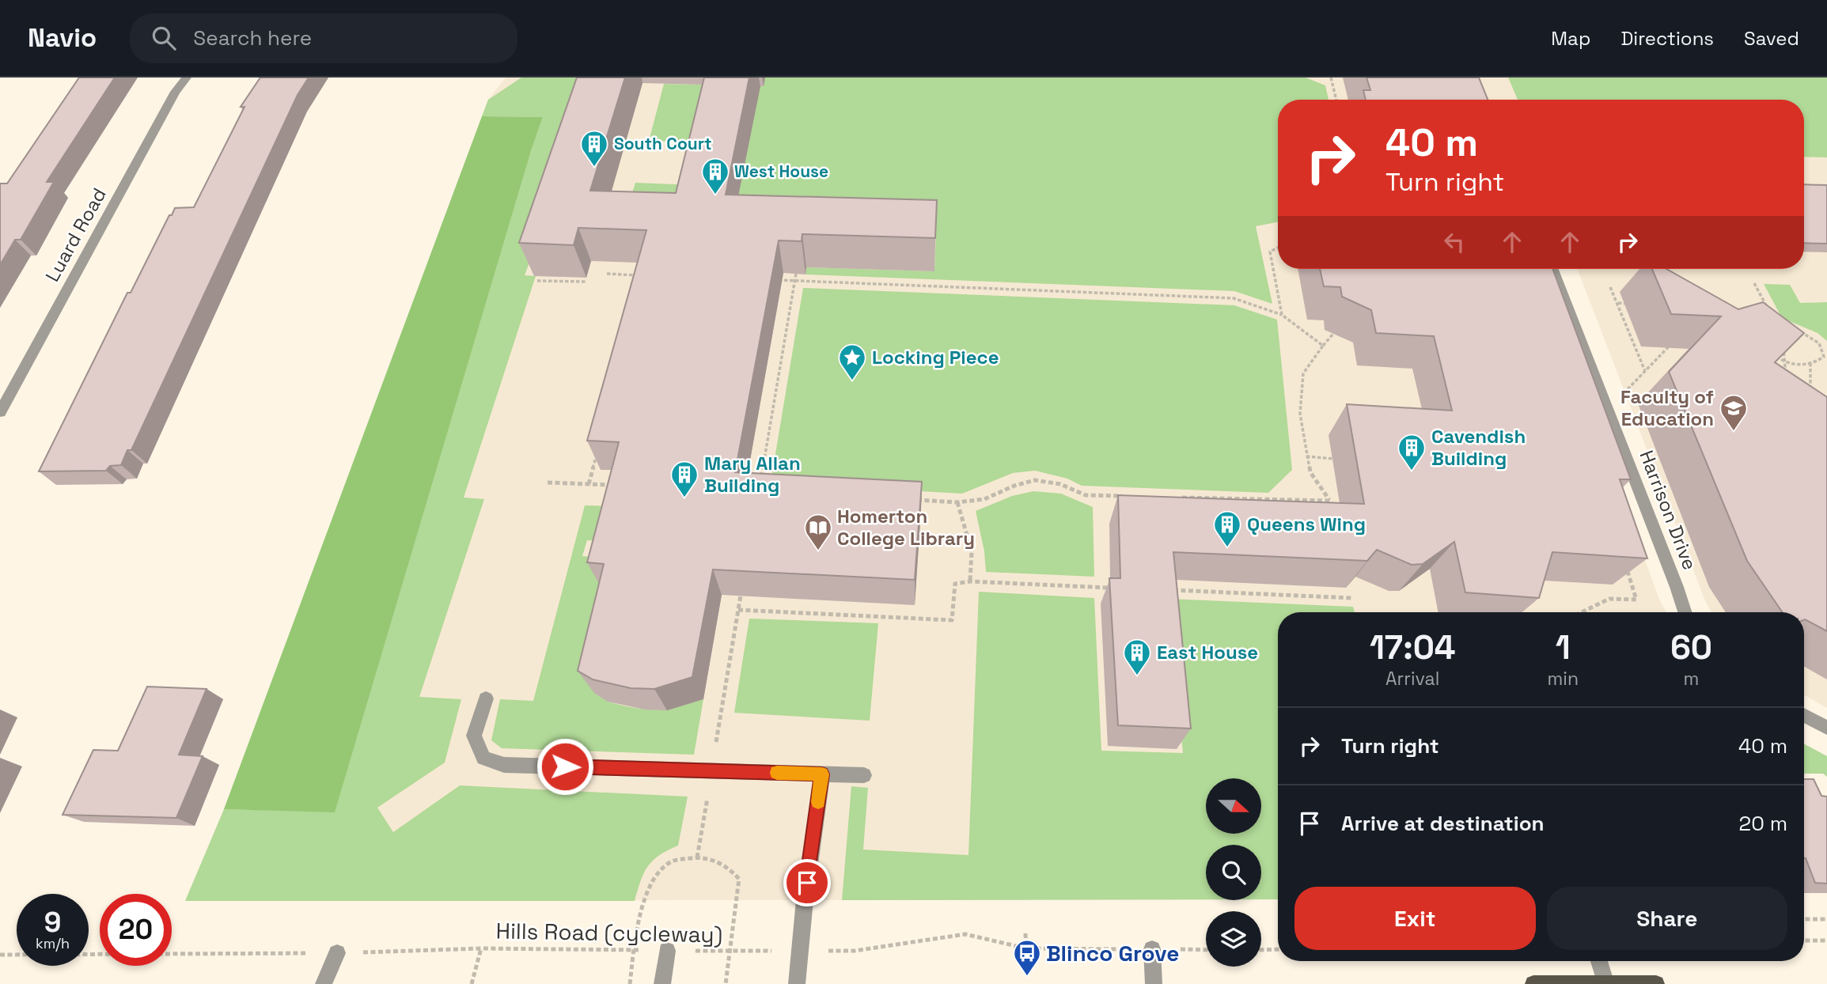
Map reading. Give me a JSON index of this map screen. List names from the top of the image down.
{
  "streets": {
    "street": ["Luard Road", "Harrison Drive"],
    "path": ["Hills Road (cycleway)"]
  },
  "places": {
    "building": [
      "South Court",
      "West House",
      "Cavendish Building",
      "Mary Allan Building",
      "Queens Wing",
      "East House"
    ],
    "place": ["Locking Piece"],
    "school or university": ["Faculty of Education"],
    "library": ["Homerton College Library"],
    "bus stop": ["Blinco Grove"]
  },
  "north": "right",
  "page": {
    "header": "Navio",
    "search": "Search here",
    "nav": ["Map", "Directions", "Saved"],
    "turn": ["40 m", "Turn right"],
    "eta": [
      "17:04",
      "Arrival",
      "1",
      "min",
      "60",
      "m"
    ],
    "list": [
      {
        "name": "Turn right",
        "value": "40 m"
      },
      {
        "name": "Arrive at destination",
        "value": "20 m"
      }
    ],
    "buttons": ["Exit", "Share"],
    "speed": "9 km/h",
    "limit": "20"
  }
}
